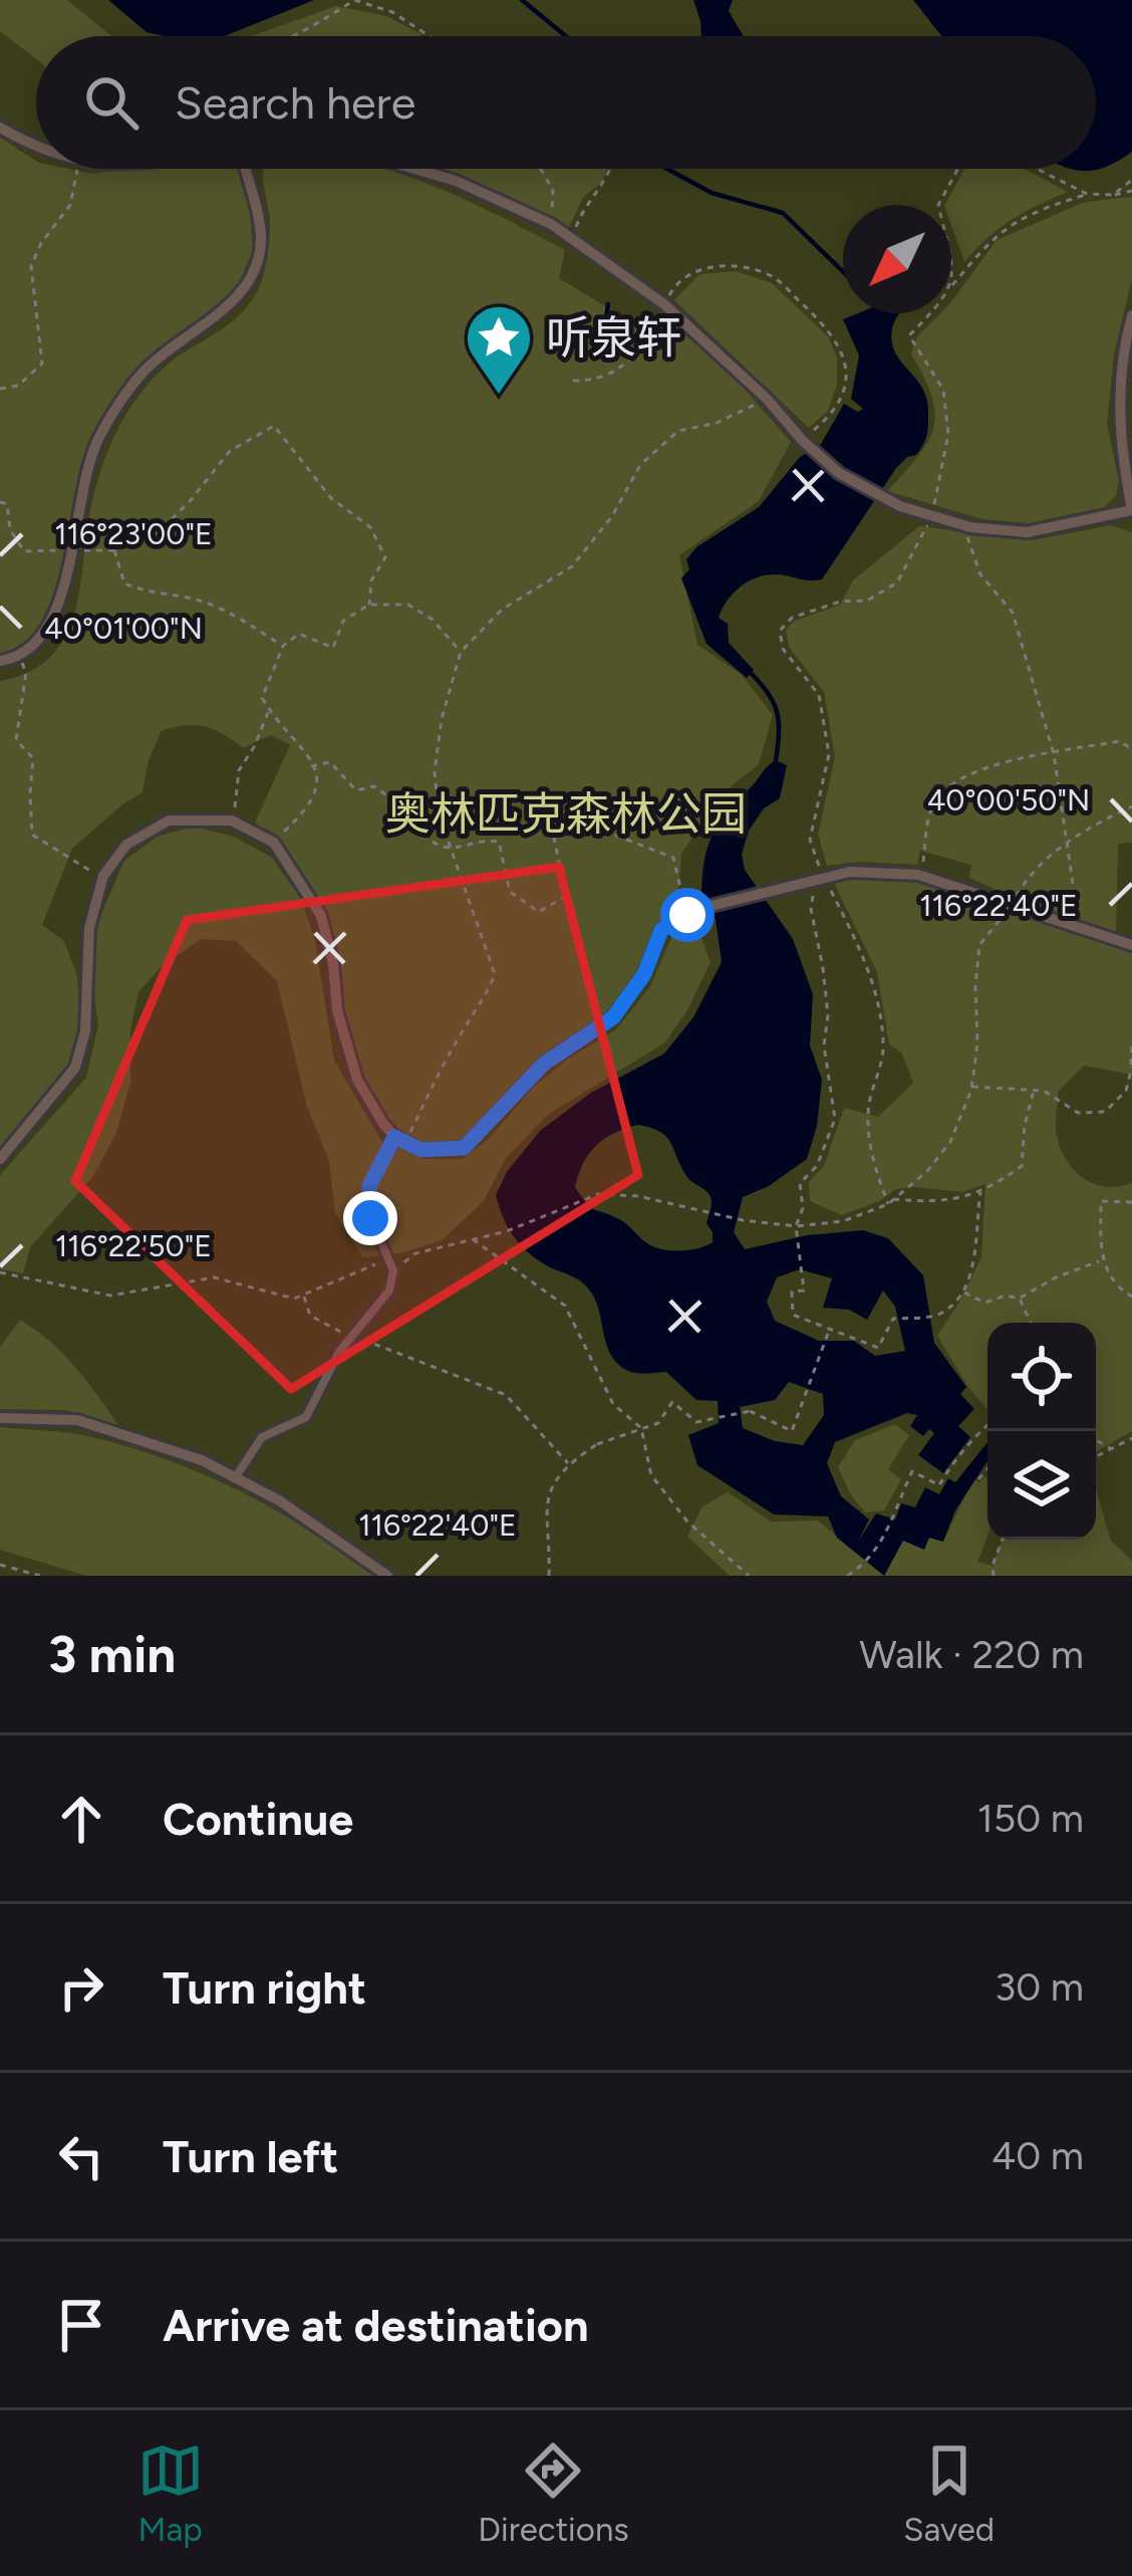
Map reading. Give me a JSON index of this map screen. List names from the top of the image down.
{
  "parks": ["奥林匹克森林公园"],
  "places": {
    "place": ["听泉轩"]
  },
  "north": "bottom left",
  "page": {
    "search": "Search here",
    "heading": ["3 min", "Walk · 220 m"],
    "list": [
      ["Continue", "150 m"],
      ["Turn right", "30 m"],
      ["Turn left", "40 m"],
      "Arrive at destination"
    ],
    "nav": ["Map", "Directions", "Saved"]
  },
  "coordinates": [
    "116°23'00\"E",
    "40°01'00\"N",
    "40°00'50\"N",
    "116°22'40\"E",
    "116°22'50\"E"
  ]
}
